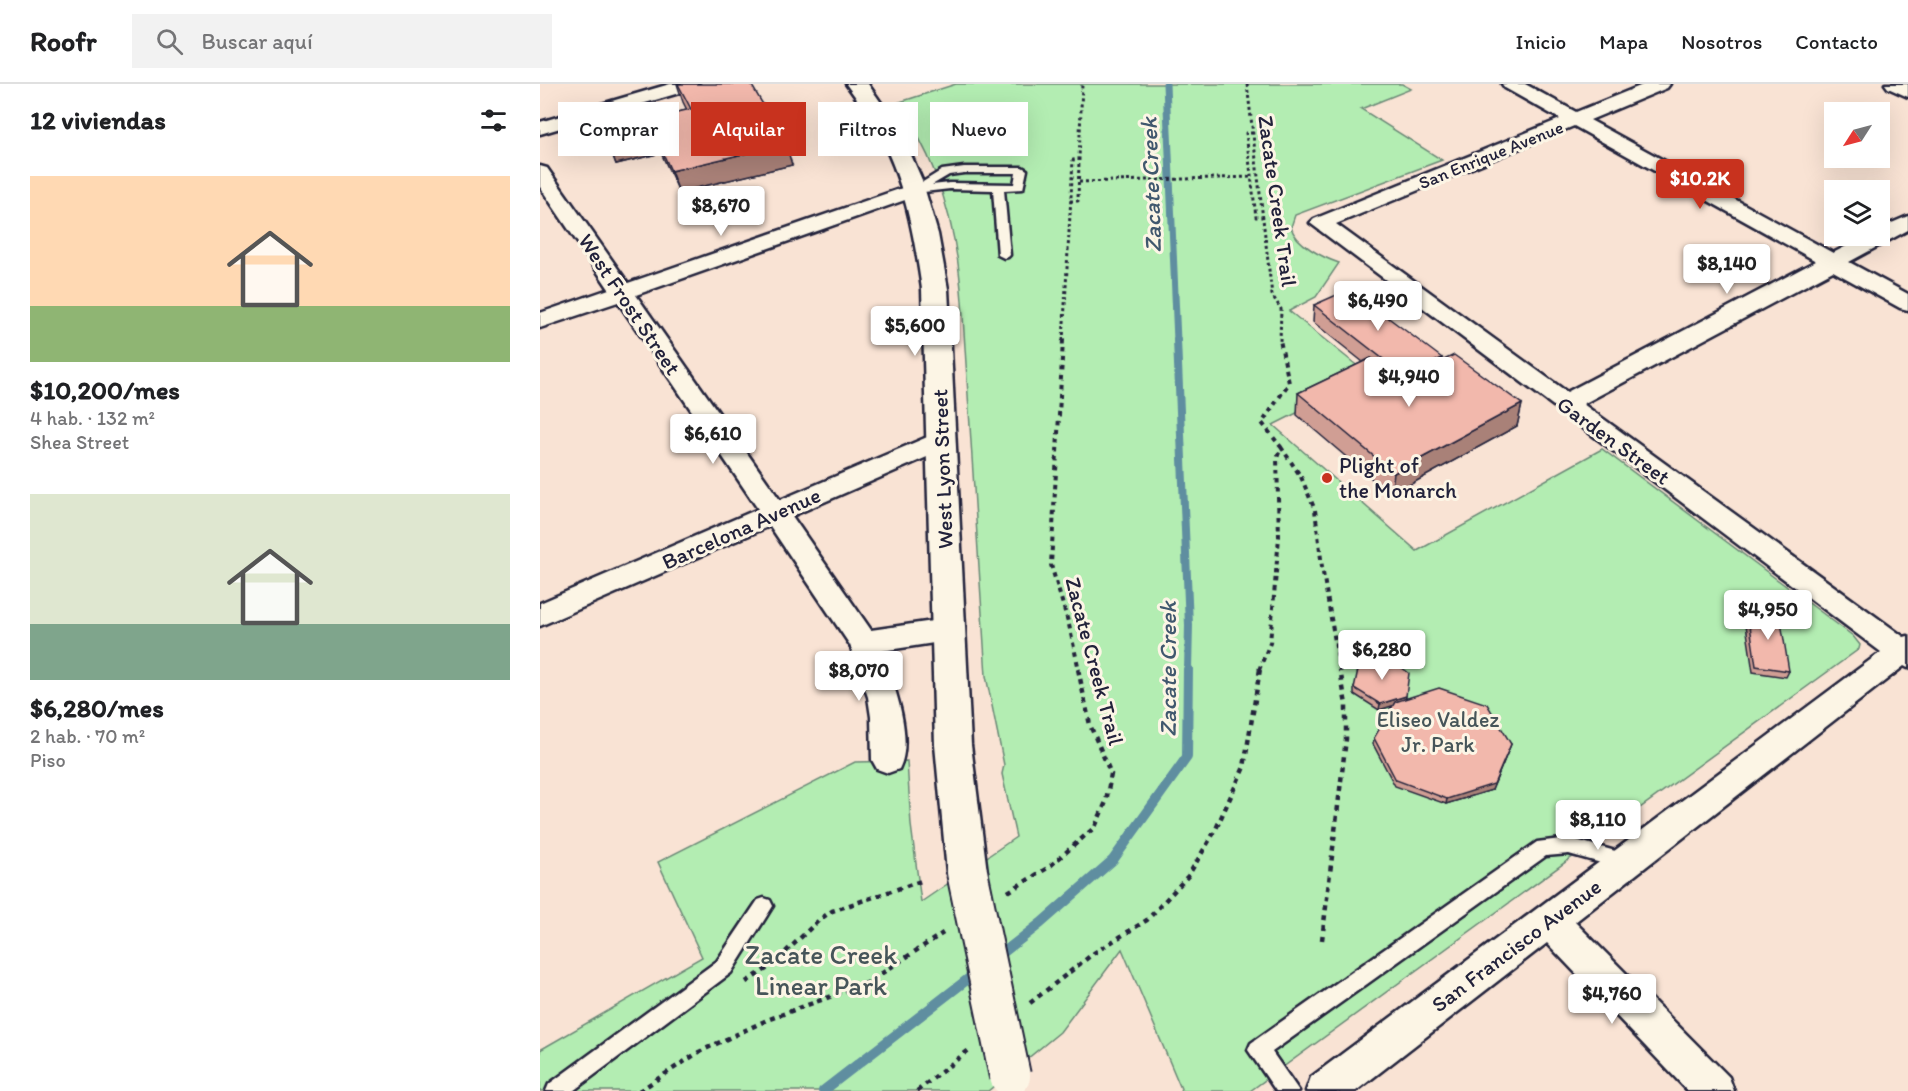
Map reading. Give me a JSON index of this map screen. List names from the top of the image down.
{
  "streets": {
    "main road": ["West Lyon Street"],
    "street": [
      "San Enrique Avenue",
      "West Frost Street",
      "Garden Street",
      "Barcelona Avenue",
      "San Francisco Avenue"
    ],
    "path": ["Zacate Creek Trail"]
  },
  "crossings": [
    ["San Enrique Avenue", "Garden Street"],
    ["West Frost Street", "Barcelona Avenue"],
    ["Garden Street", "San Francisco Avenue"],
    ["West Lyon Street", "Barcelona Avenue"]
  ],
  "water": ["Zacate Creek"],
  "parks": ["Eliseo Valdez Jr. Park", "Zacate Creek Linear Park"],
  "places": ["Plight of the Monarch"],
  "north": "bottom left",
  "page": {
    "header": "Roofr",
    "search": "Buscar aquí",
    "nav": [
      "Inicio",
      "Mapa",
      "Nosotros",
      "Contacto"
    ],
    "heading": "12 viviendas",
    "chip": [
      "Comprar",
      "Alquilar",
      "Filtros",
      "Nuevo"
    ],
    "list": [
      {
        "name": "$10,200/mes",
        "note": "4 hab. · 132 m² · Shea Street"
      },
      {
        "name": "$6,280/mes",
        "note": "2 hab. · 70 m² · Piso"
      }
    ],
    "price": [
      "$10.2K",
      "$8,670",
      "$8,140",
      "$6,490",
      "$5,600",
      "$4,940",
      "$6,610",
      "$4,950",
      "$6,280",
      "$8,070",
      "$8,110",
      "$4,760"
    ]
  }
}
